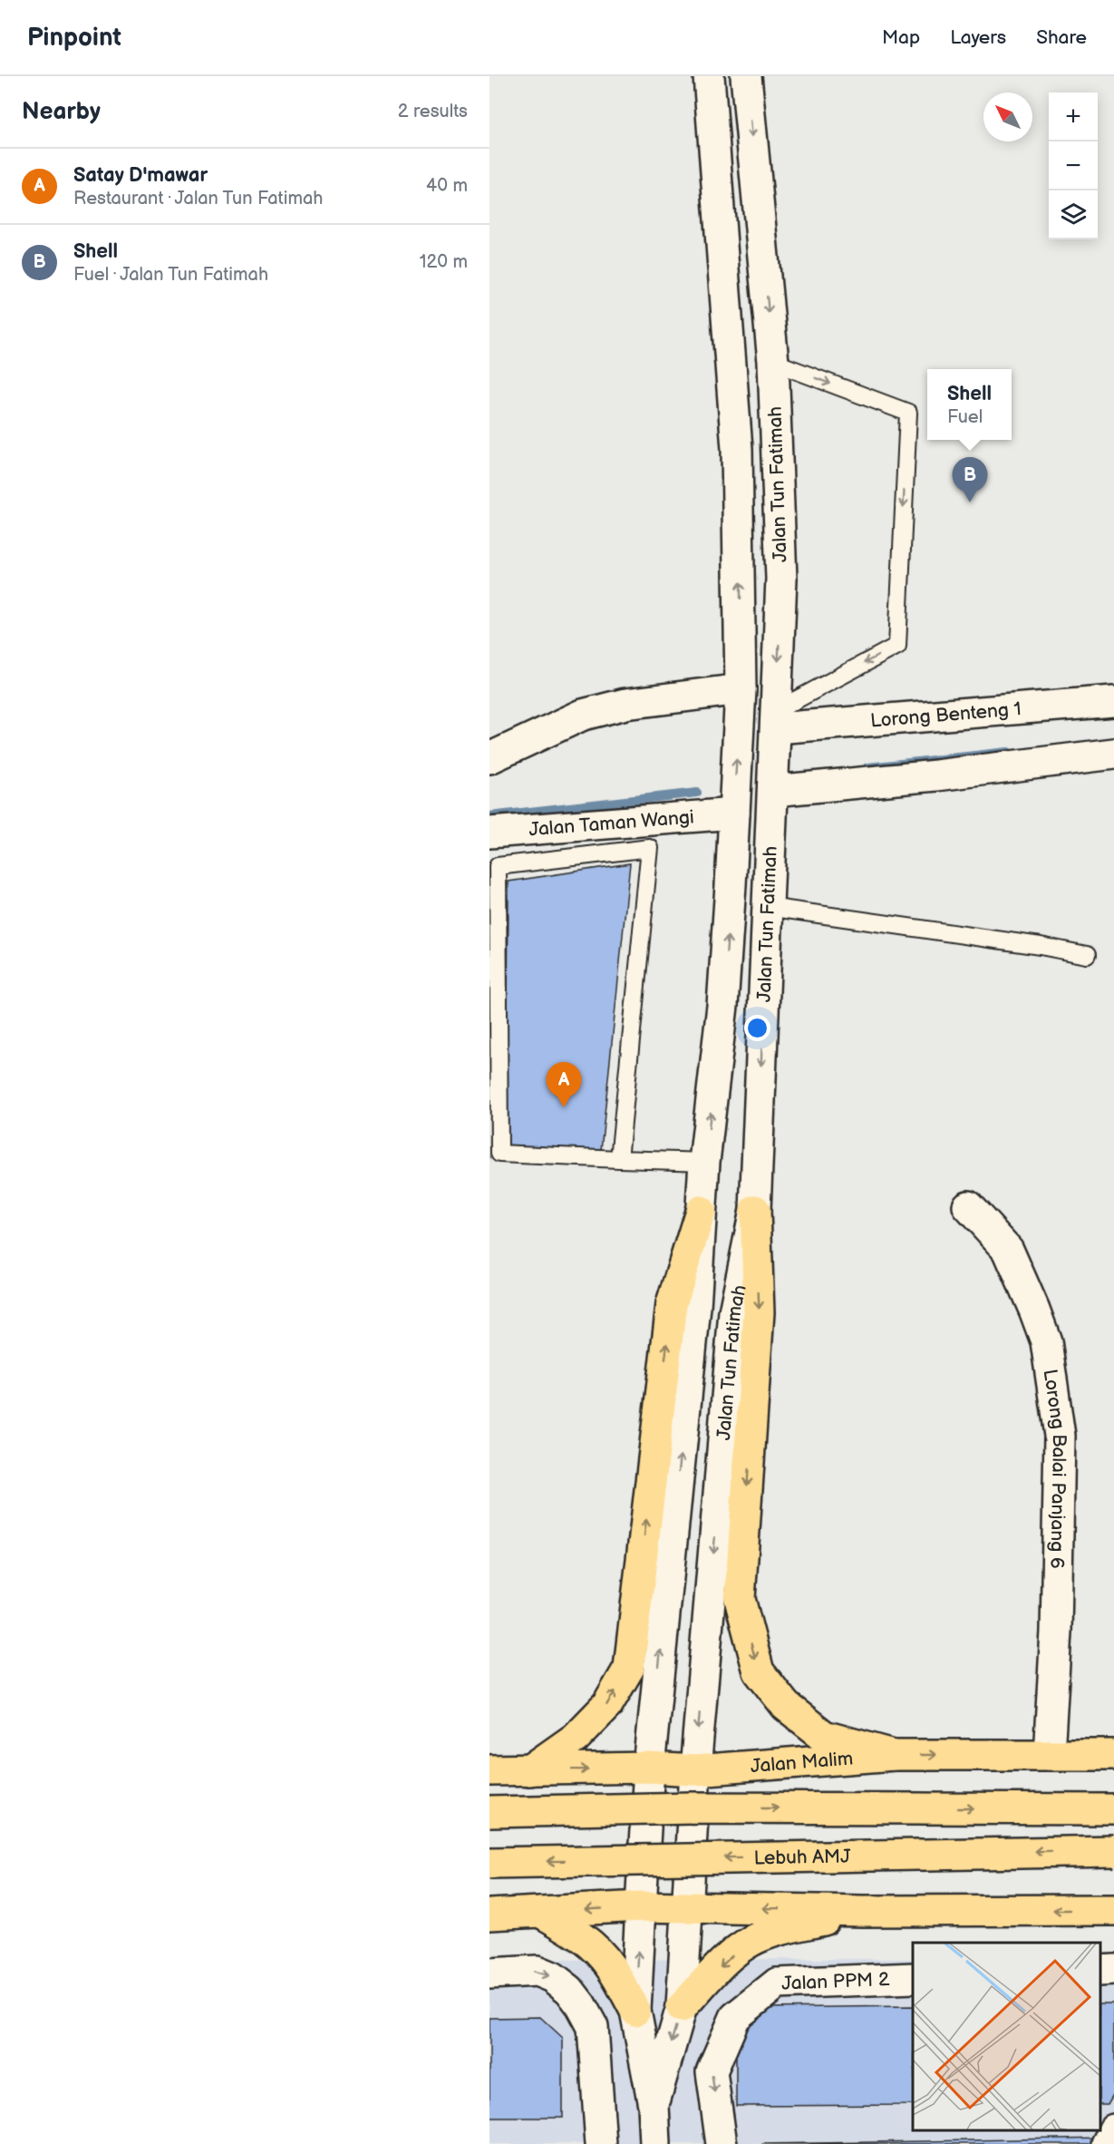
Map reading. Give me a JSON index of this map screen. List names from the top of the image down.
{
  "streets": {
    "main road": [
      "Jalan Tun Fatimah",
      "Lorong Benteng 1",
      "Jalan Taman Wangi",
      "Lorong Balai Panjang 6",
      "Jalan Malim",
      "Lebuh AMJ",
      "Jalan PPM 2"
    ]
  },
  "crossings": [
    ["Jalan Tun Fatimah", "Lorong Benteng 1"],
    ["Jalan Tun Fatimah", "Jalan Taman Wangi"],
    ["Jalan Tun Fatimah", "Jalan Malim"],
    ["Lorong Balai Panjang 6", "Jalan Malim"]
  ],
  "north": "top left",
  "page": {
    "header": "Pinpoint",
    "nav": ["Map", "Layers", "Share"],
    "heading": ["Nearby", "2 results"],
    "map_buttons": ["+", "−"],
    "list": [
      {
        "mark": "A",
        "name": "Satay D'mawar",
        "note": "Restaurant · Jalan Tun Fatimah",
        "value": "40 m"
      },
      {
        "mark": "B",
        "name": "Shell",
        "note": "Fuel · Jalan Tun Fatimah",
        "value": "120 m"
      }
    ],
    "popup": ["Shell", "Fuel"],
    "pins": ["B", "A"]
  }
}
